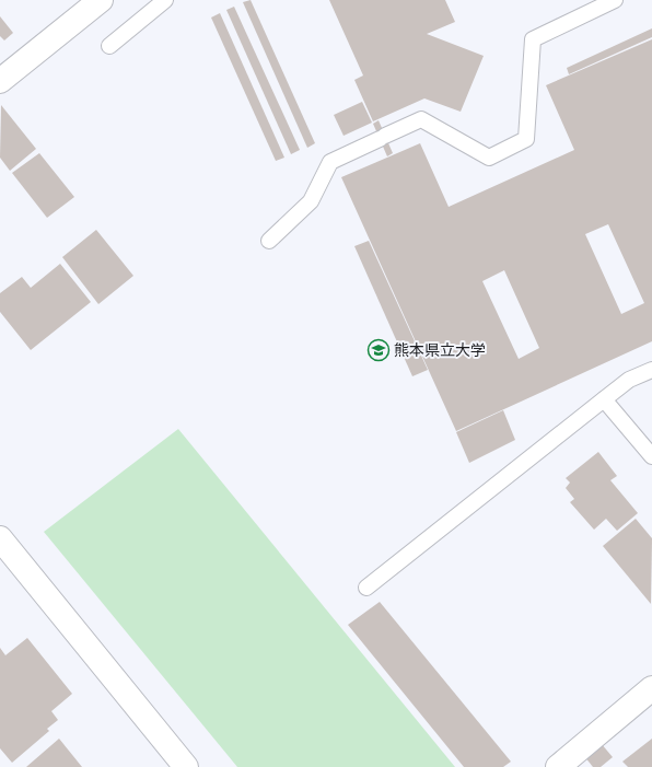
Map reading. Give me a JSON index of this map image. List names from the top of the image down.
{
  "places": {
    "school or university": ["熊本県立大学"]
  }
}
